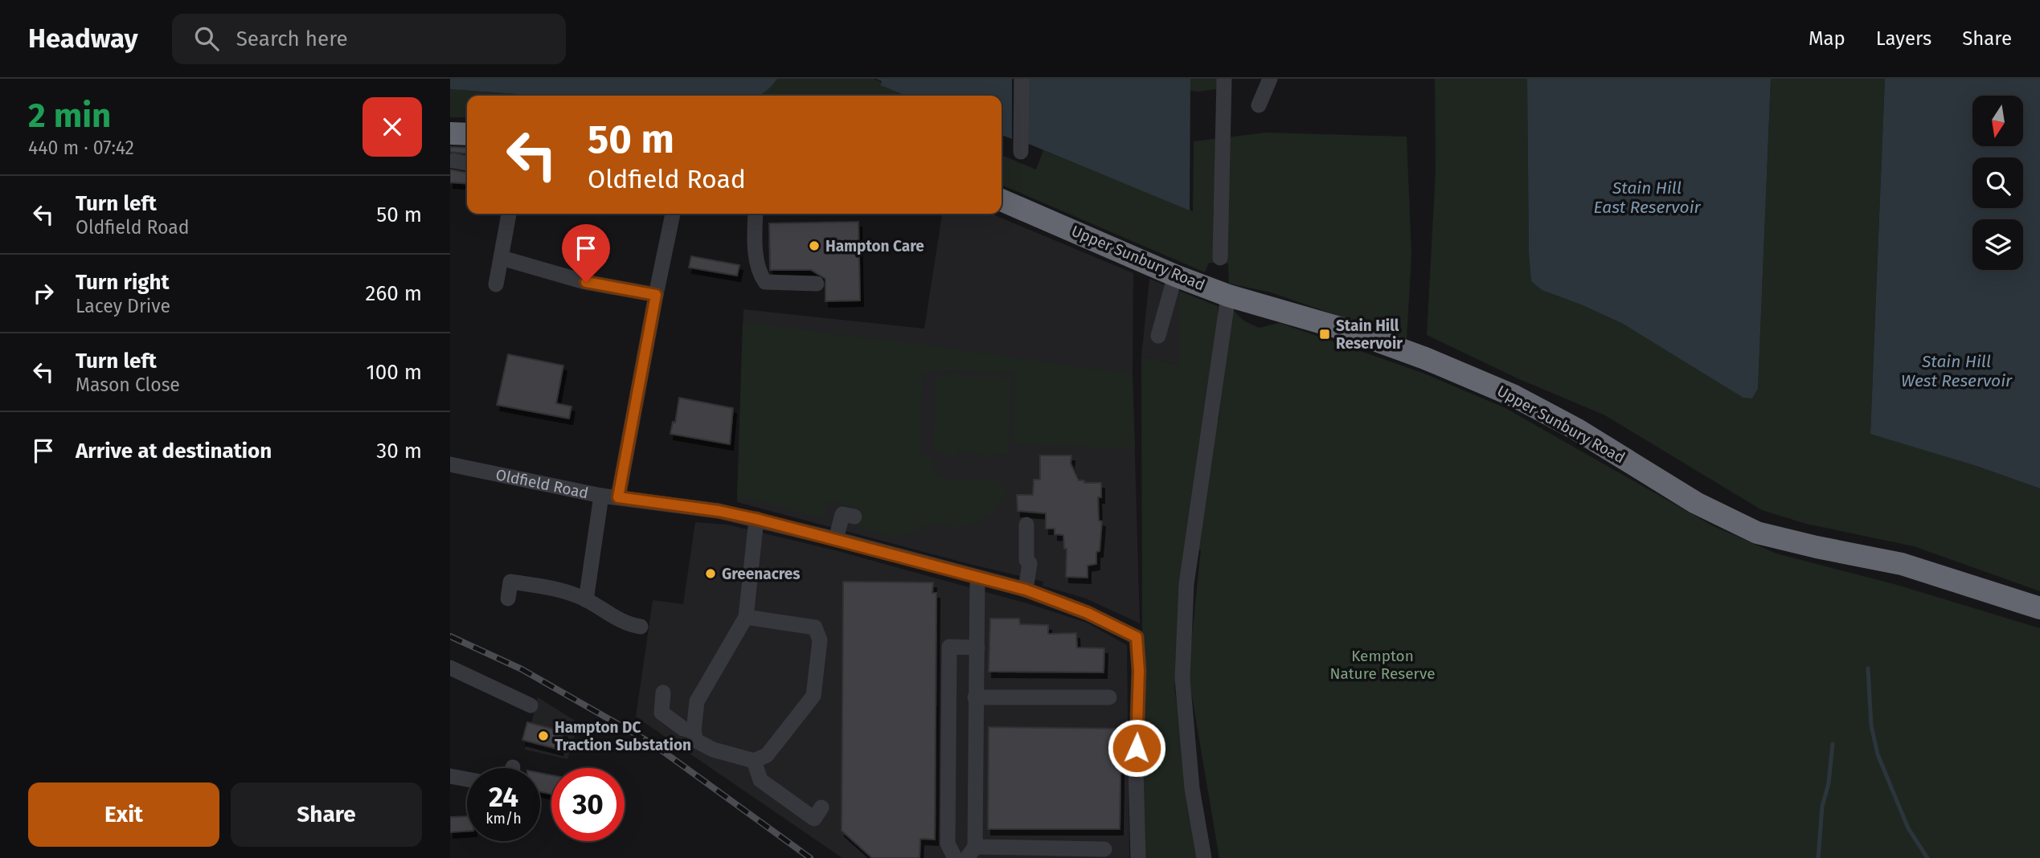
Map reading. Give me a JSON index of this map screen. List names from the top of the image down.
{
  "streets": {
    "highway": ["Upper Sunbury Road"],
    "street": ["Oldfield Road"]
  },
  "water": ["Stain Hill East Reservoir", "Stain Hill West Reservoir"],
  "parks": ["Kempton Nature Reserve"],
  "places": {
    "other": ["Hampton Care", "Greenacres", "Hampton DC Traction Substation"],
    "transit": ["Stain Hill Reservoir"]
  },
  "north": "bottom",
  "page": {
    "header": "Headway",
    "search": "Search here",
    "nav": ["Map", "Layers", "Share"],
    "heading": ["2 min", "440 m · 07:42"],
    "turn": ["50 m", "Oldfield Road"],
    "list": [
      {
        "name": "Turn left",
        "note": "Oldfield Road",
        "value": "50 m"
      },
      {
        "name": "Turn right",
        "note": "Lacey Drive",
        "value": "260 m"
      },
      {
        "name": "Turn left",
        "note": "Mason Close",
        "value": "100 m"
      },
      {
        "name": "Arrive at destination",
        "value": "30 m"
      }
    ],
    "speed": "24 km/h",
    "limit": "30",
    "buttons": ["Exit", "Share"]
  }
}
